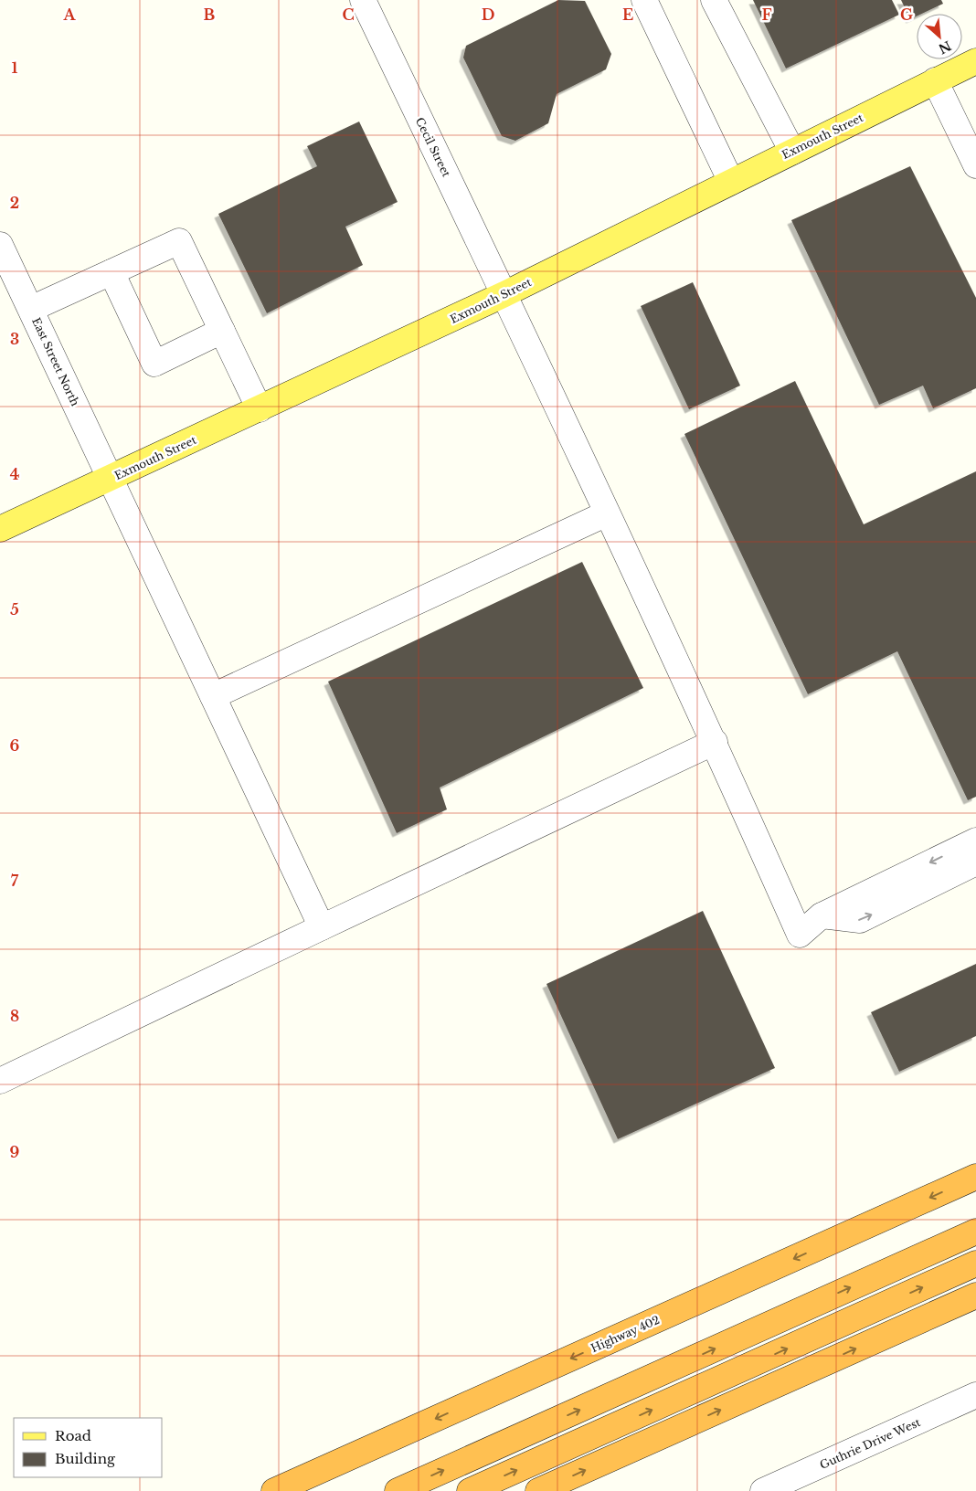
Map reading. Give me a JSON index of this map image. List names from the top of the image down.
{
  "streets": {
    "highway": ["Highway 402"],
    "main road": ["Exmouth Street"],
    "street": ["Cecil Street", "East Street North", "Guthrie Drive West"]
  },
  "crossings": [
    ["Exmouth Street", "Cecil Street"],
    ["Exmouth Street", "East Street North"]
  ],
  "legend": ["Road", "Building"],
  "north": "bottom right",
  "grid": {
    "columns": [
      "A",
      "B",
      "C",
      "D",
      "E",
      "F",
      "G"
    ],
    "rows": [
      "1",
      "2",
      "3",
      "4",
      "5",
      "6",
      "7",
      "8",
      "9"
    ]
  }
}
